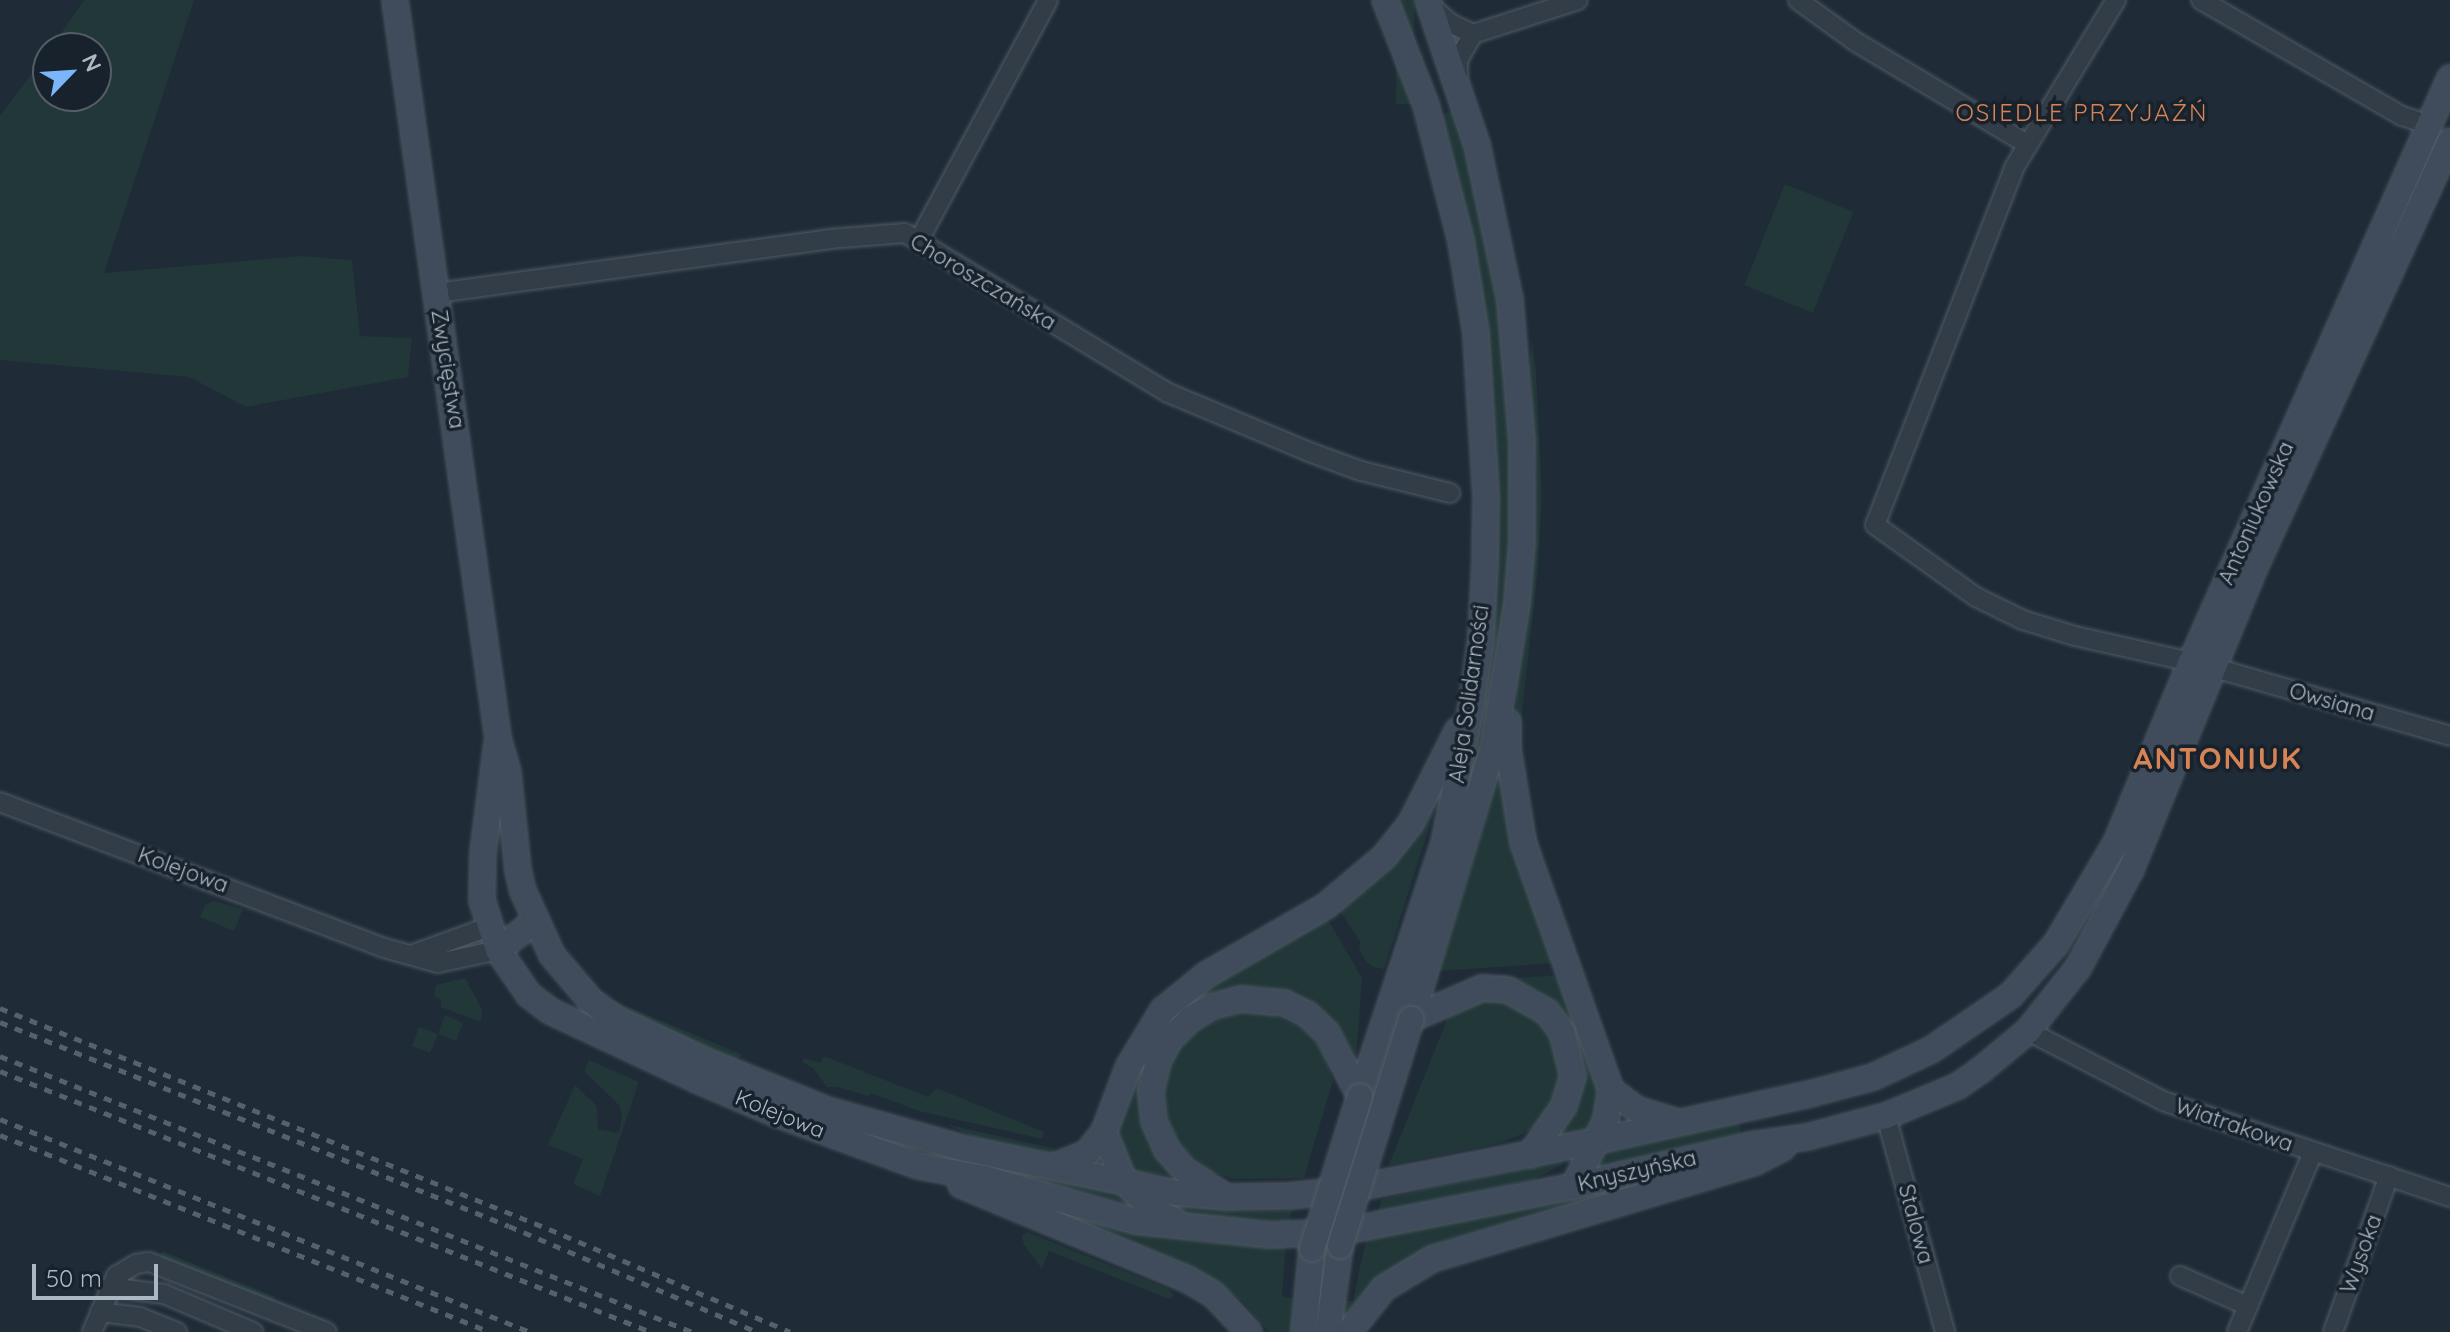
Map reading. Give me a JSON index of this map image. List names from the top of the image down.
{
  "streets": {
    "main road": [
      "Zwycięstwa",
      "Antoniukowska",
      "Aleja Solidarności",
      "Kolejowa",
      "Knyszyńska"
    ],
    "street": [
      "Choroszczańska",
      "Owsiana",
      "Wiatrakowa",
      "Stalowa",
      "Wysoka"
    ]
  },
  "crossings": [
    ["Choroszczańska", "Zwycięstwa"],
    ["Zwycięstwa", "Kolejowa"],
    ["Antoniukowska", "Owsiana"],
    ["Antoniukowska", "Knyszyńska"],
    ["Kolejowa", "Knyszyńska"],
    ["Wiatrakowa", "Knyszyńska"],
    ["Wiatrakowa", "Wysoka"],
    ["Knyszyńska", "Stalowa"]
  ],
  "districts": ["OSIEDLE PRZYJAŹŃ", "ANTONIUK"],
  "scale_bar": "50 m",
  "north": "top right"
}
